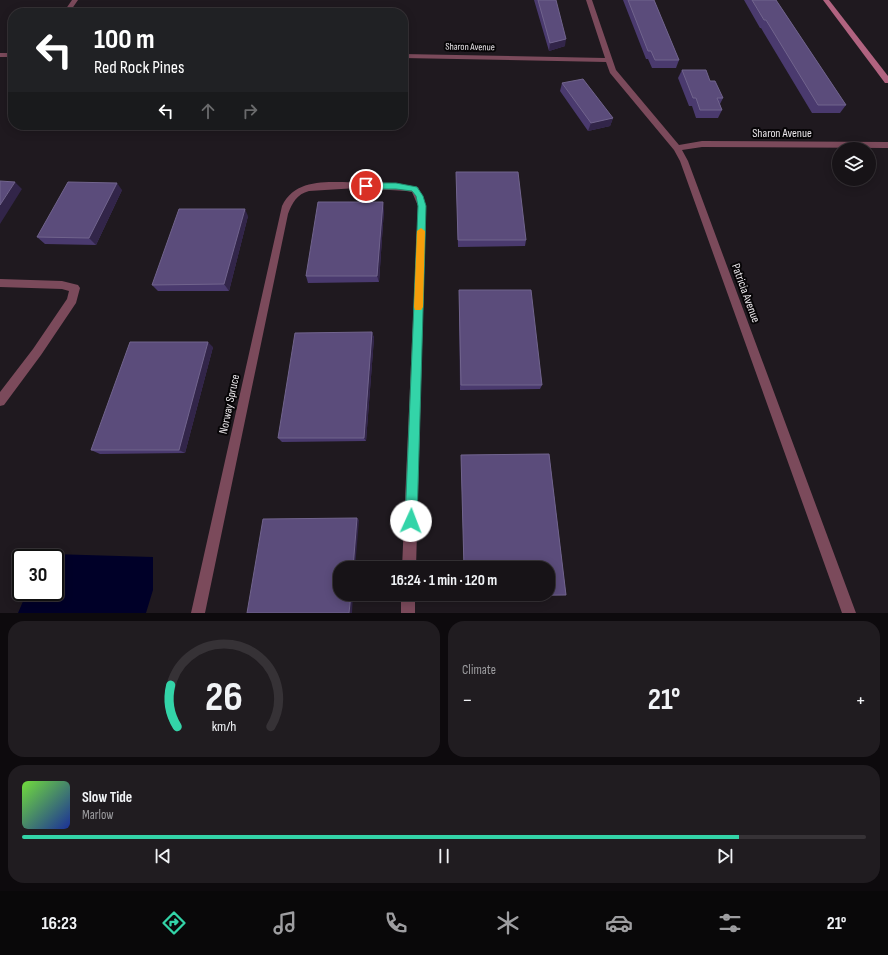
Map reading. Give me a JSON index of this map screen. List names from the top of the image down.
{
  "streets": {
    "street": ["Sharon Avenue", "Patricia Avenue", "Norway Spruce"]
  },
  "crossings": [
    ["Sharon Avenue", "Patricia Avenue"]
  ],
  "page": {
    "turn": ["100 m", "Red Rock Pines"],
    "limit": "30",
    "trip": "16:24 · 1 min · 120 m",
    "tile": "Climate",
    "heat": ["−", "21°", "+"],
    "song": ["Slow Tide", "Marlow"],
    "tabs": ["16:23", "21°"],
    "gauge": ["26", "km/h"]
  }
}
